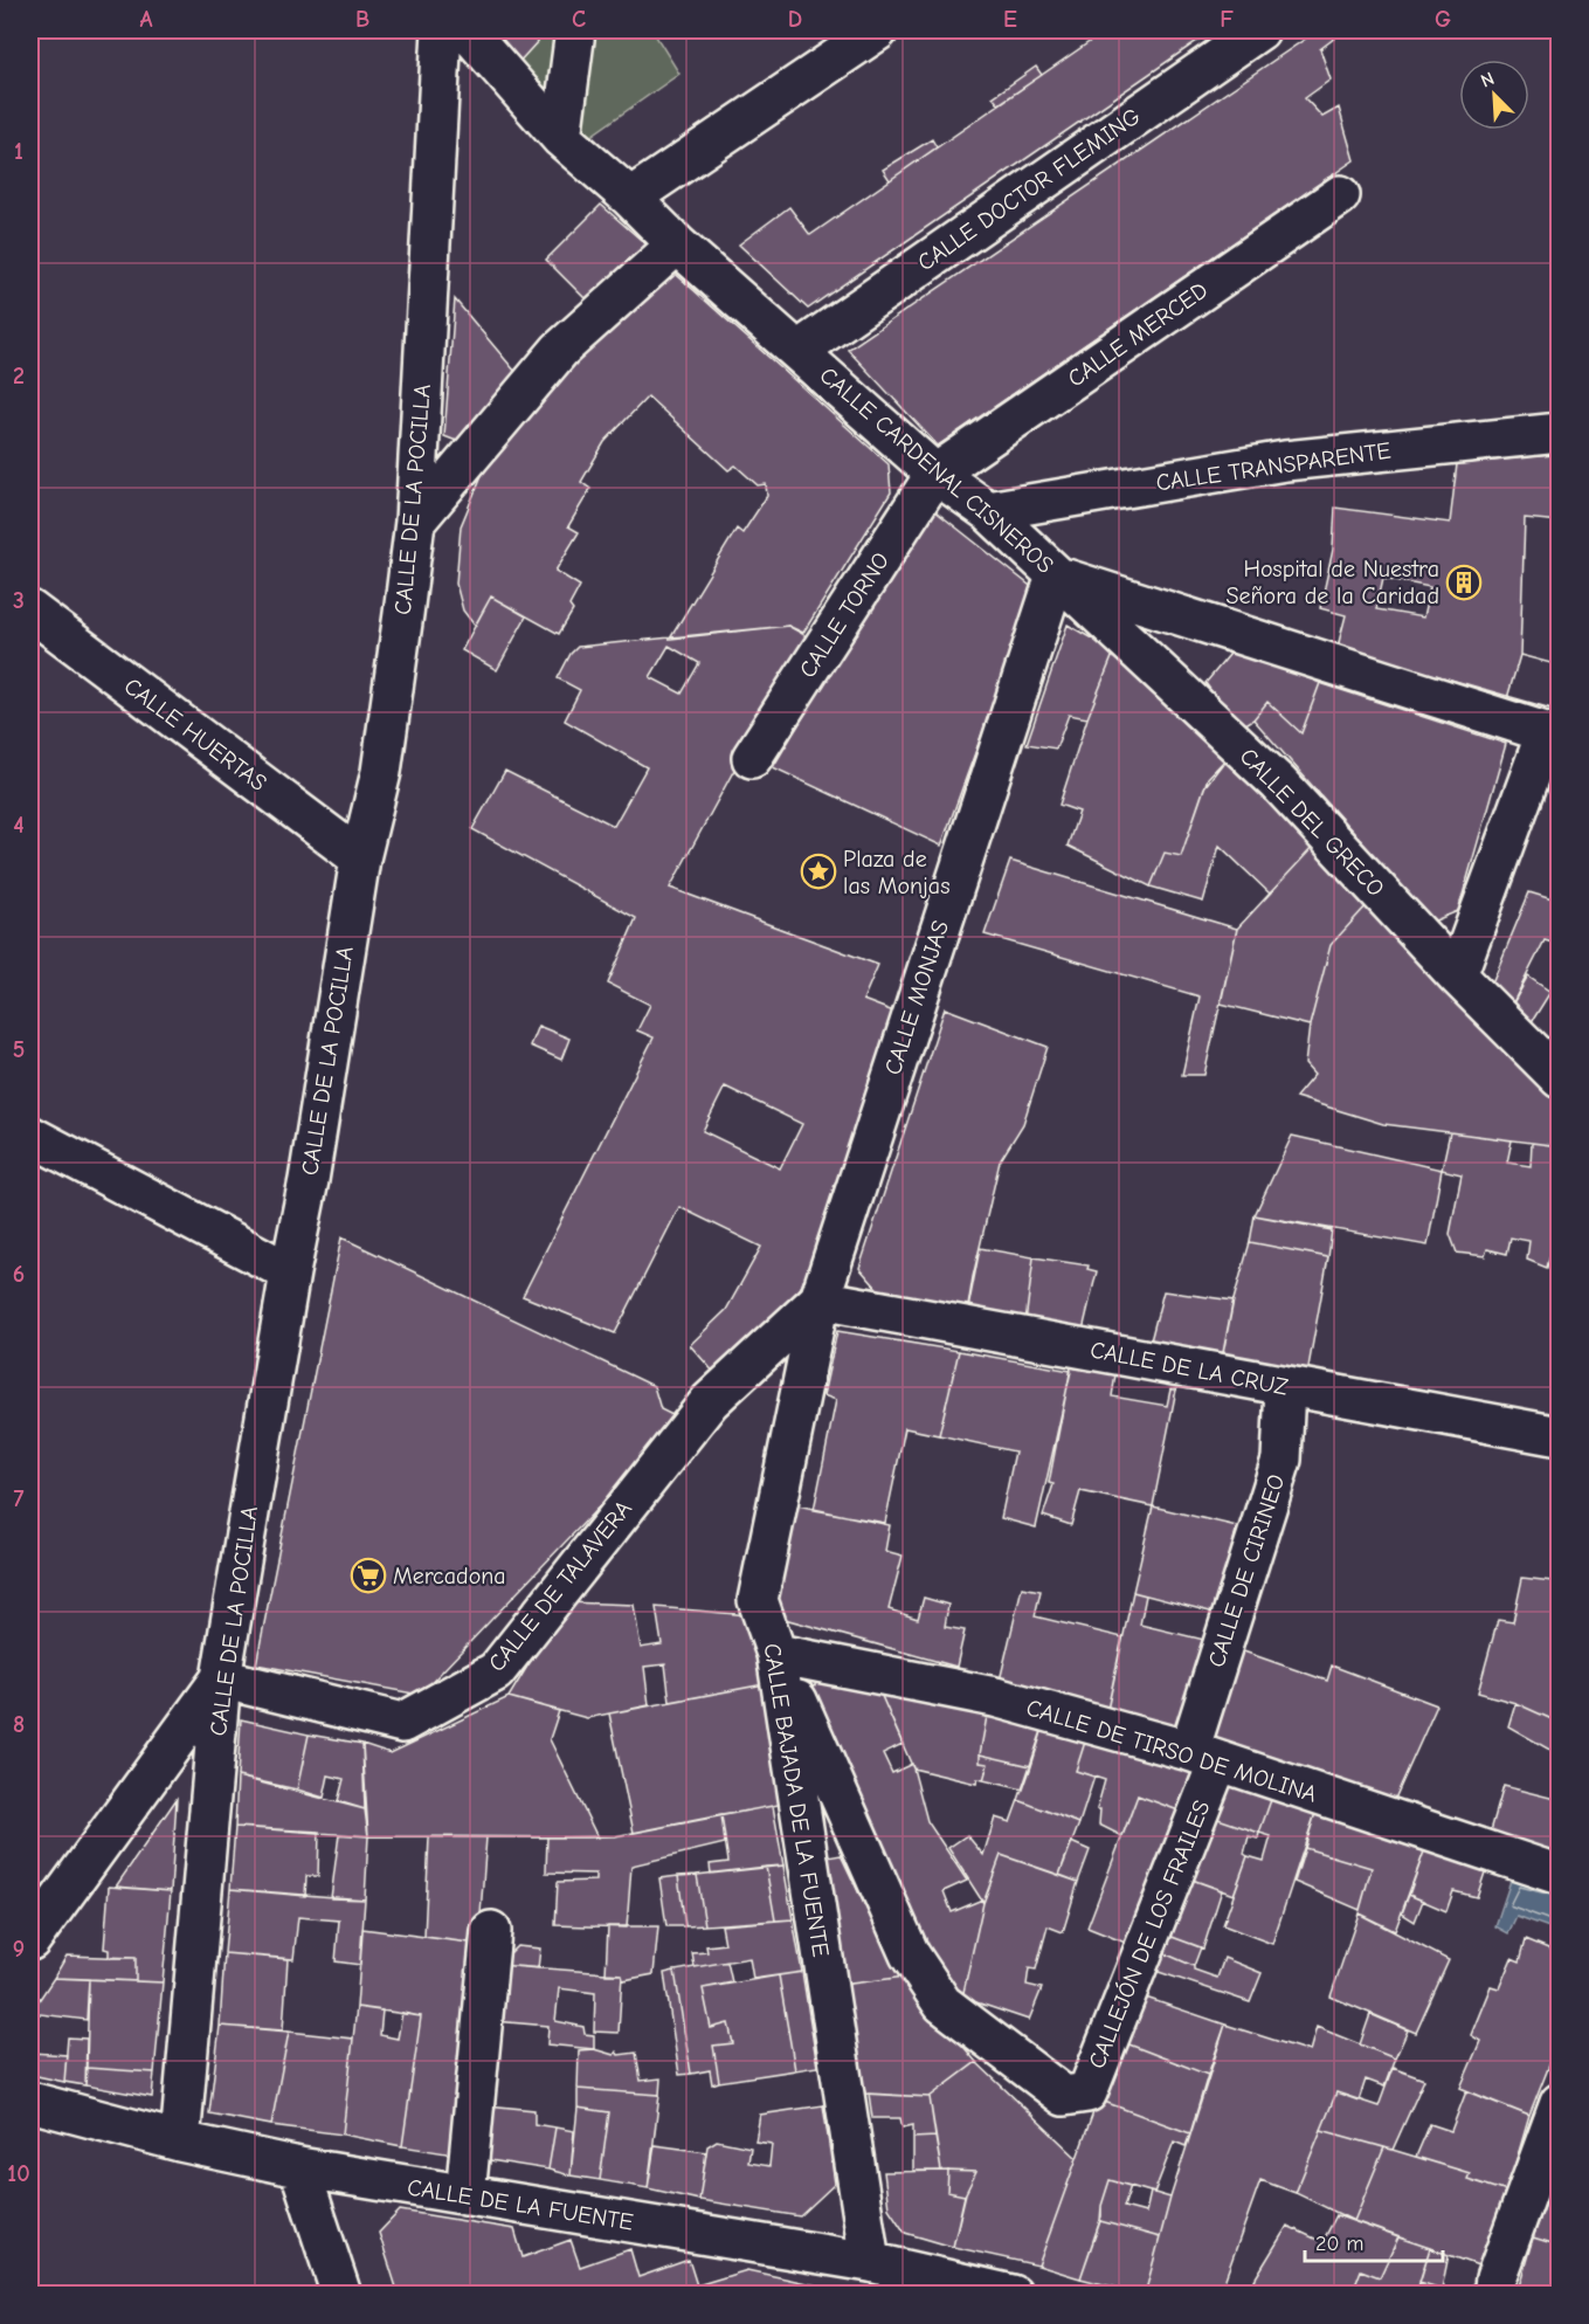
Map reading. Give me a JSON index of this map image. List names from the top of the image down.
{
  "streets": {
    "street": [
      "CALLE DOCTOR FLEMING",
      "CALLE MERCED",
      "CALLE TRANSPARENTE",
      "CALLE CARDENAL CISNEROS",
      "CALLE DE LA POCILLA",
      "CALLE TORNO",
      "CALLE HUERTAS",
      "CALLE DEL GRECO",
      "CALLE MONJAS",
      "CALLE DE LA CRUZ",
      "CALLE DE CIRINEO",
      "CALLE DE TALAVERA",
      "CALLE DE TIRSO DE MOLINA",
      "CALLE BAJADA DE LA FUENTE",
      "CALLEJÓN DE LOS FRAILES",
      "CALLE DE LA FUENTE"
    ]
  },
  "crossings": [
    ["CALLE DOCTOR FLEMING", "CALLE CARDENAL CISNEROS"],
    ["CALLE MERCED", "CALLE CARDENAL CISNEROS"],
    ["CALLE MERCED", "CALLE TORNO"],
    ["CALLE TRANSPARENTE", "CALLE CARDENAL CISNEROS"],
    ["CALLE CARDENAL CISNEROS", "CALLE TORNO"],
    ["CALLE CARDENAL CISNEROS", "CALLE DEL GRECO"],
    ["CALLE CARDENAL CISNEROS", "CALLE MONJAS"],
    ["CALLE DE LA POCILLA", "CALLE HUERTAS"],
    ["CALLE DE LA POCILLA", "CALLE DE TALAVERA"],
    ["CALLE DE LA POCILLA", "CALLE DE LA FUENTE"],
    ["CALLE DEL GRECO", "CALLE MONJAS"],
    ["CALLE MONJAS", "CALLE DE LA CRUZ"],
    ["CALLE MONJAS", "CALLE DE TALAVERA"],
    ["CALLE MONJAS", "CALLE BAJADA DE LA FUENTE"],
    ["CALLE DE LA CRUZ", "CALLE DE CIRINEO"],
    ["CALLE DE LA CRUZ", "CALLE DE TALAVERA"],
    ["CALLE DE LA CRUZ", "CALLE BAJADA DE LA FUENTE"],
    ["CALLE DE CIRINEO", "CALLE DE TIRSO DE MOLINA"],
    ["CALLE DE CIRINEO", "CALLEJÓN DE LOS FRAILES"],
    ["CALLE DE TALAVERA", "CALLE BAJADA DE LA FUENTE"],
    ["CALLE DE TIRSO DE MOLINA", "CALLE BAJADA DE LA FUENTE"],
    ["CALLE DE TIRSO DE MOLINA", "CALLEJÓN DE LOS FRAILES"],
    ["CALLE BAJADA DE LA FUENTE", "CALLEJÓN DE LOS FRAILES"],
    ["CALLE BAJADA DE LA FUENTE", "CALLE DE LA FUENTE"]
  ],
  "places": {
    "building": ["Hospital de Nuestra Señora de la Caridad"],
    "place": ["Plaza de las Monjas"],
    "supermarket": ["Mercadona"]
  },
  "scale_bar": "20 m",
  "north": "top left",
  "grid": {
    "columns": [
      "A",
      "B",
      "C",
      "D",
      "E",
      "F",
      "G"
    ],
    "rows": [
      "1",
      "2",
      "3",
      "4",
      "5",
      "6",
      "7",
      "8",
      "9",
      "10"
    ]
  }
}
